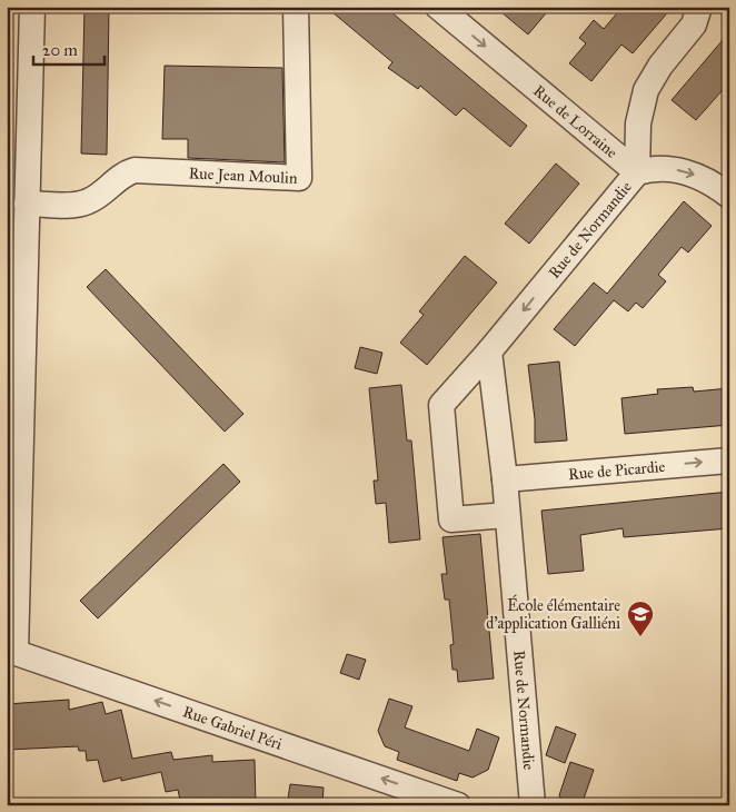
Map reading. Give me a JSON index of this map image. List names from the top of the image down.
{
  "streets": {
    "street": [
      "Rue de Lorraine",
      "Rue Jean Moulin",
      "Rue de Normandie",
      "Rue de Picardie",
      "Rue Gabriel Péri"
    ]
  },
  "crossings": [
    ["Rue de Lorraine", "Rue de Normandie"],
    ["Rue de Normandie", "Rue de Picardie"]
  ],
  "one_way": ["Rue de Lorraine", "Rue de Picardie", "Rue Gabriel Péri"],
  "places": {
    "school or university": ["École élémentaire d'application Galliéni"]
  },
  "scale_bar": "20 m"
}
